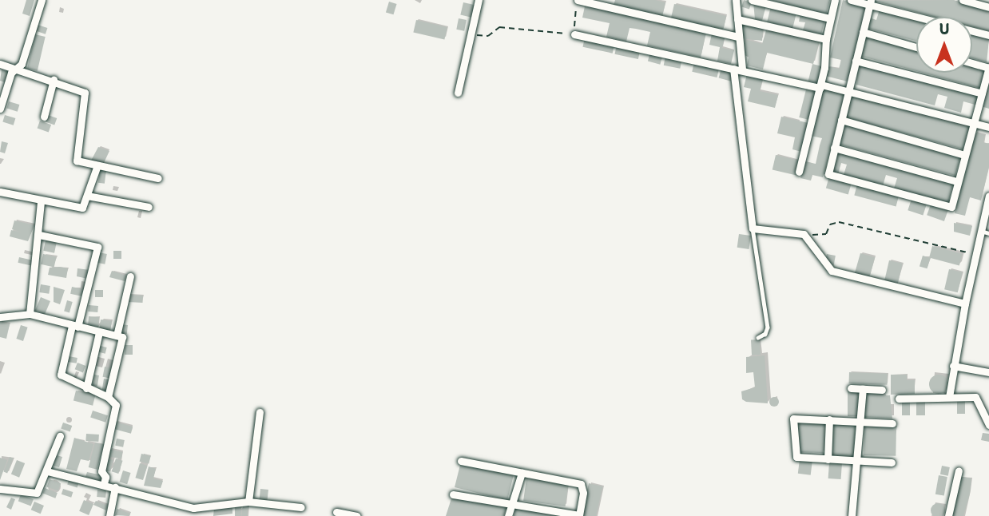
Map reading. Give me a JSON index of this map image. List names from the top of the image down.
{
  "north": "top"
}
